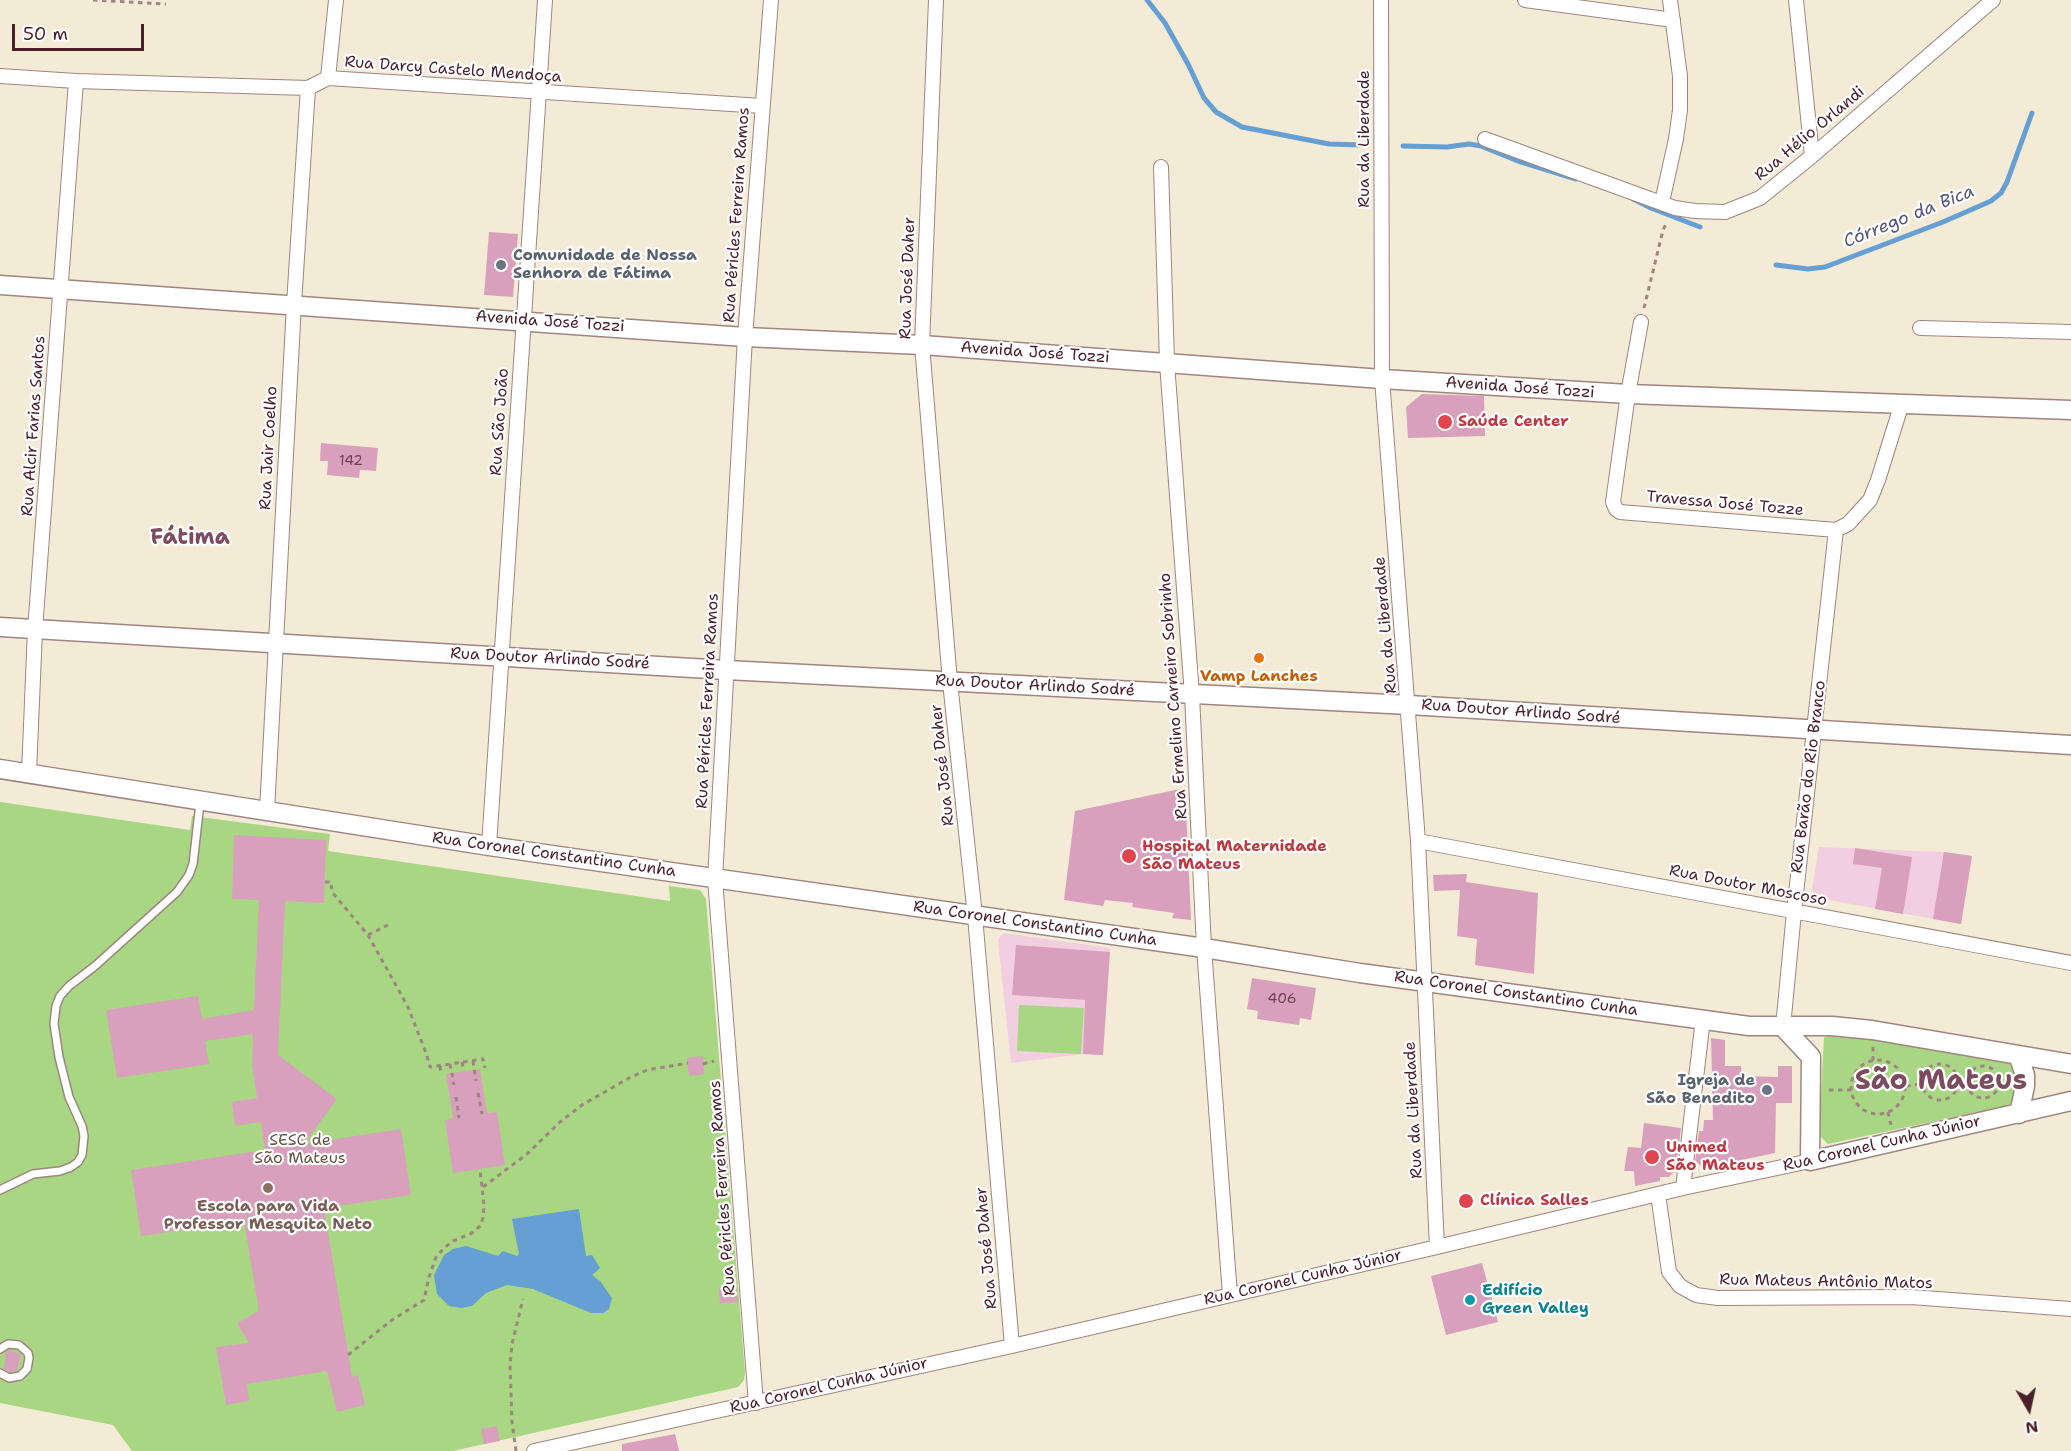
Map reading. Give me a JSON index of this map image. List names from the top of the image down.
{
  "streets": {
    "street": [
      "Rua Darcy Castelo Mendoça",
      "Rua Hélio Orlandi",
      "Rua da Liberdade",
      "Rua Péricles Ferreira Ramos",
      "Rua José Daher",
      "Avenida José Tozzi",
      "Rua São João",
      "Rua Alcir Farias Santos",
      "Rua Jair Coelho",
      "Travessa José Tozze",
      "Rua Doutor Arlindo Sodré",
      "Rua Ermelino Carneiro Sobrinho",
      "Rua Barão do Rio Branco",
      "Rua Coronel Constantino Cunha",
      "Rua Doutor Moscoso",
      "Rua Coronel Cunha Júnior",
      "Rua Mateus Antônio Matos"
    ]
  },
  "crossings": [
    ["Rua Darcy Castelo Mendoça", "Rua Péricles Ferreira Ramos"],
    ["Rua Darcy Castelo Mendoça", "Rua São João"],
    ["Rua Darcy Castelo Mendoça", "Rua Alcir Farias Santos"],
    ["Rua Darcy Castelo Mendoça", "Rua Jair Coelho"],
    ["Rua da Liberdade", "Avenida José Tozzi"],
    ["Rua da Liberdade", "Rua Doutor Arlindo Sodré"],
    ["Rua da Liberdade", "Rua Coronel Constantino Cunha"],
    ["Rua da Liberdade", "Rua Doutor Moscoso"],
    ["Rua da Liberdade", "Rua Coronel Cunha Júnior"],
    ["Rua Péricles Ferreira Ramos", "Avenida José Tozzi"],
    ["Rua Péricles Ferreira Ramos", "Rua Doutor Arlindo Sodré"],
    ["Rua Péricles Ferreira Ramos", "Rua Coronel Constantino Cunha"],
    ["Rua Péricles Ferreira Ramos", "Rua Coronel Cunha Júnior"],
    ["Rua José Daher", "Avenida José Tozzi"],
    ["Rua José Daher", "Rua Doutor Arlindo Sodré"],
    ["Rua José Daher", "Rua Coronel Constantino Cunha"],
    ["Rua José Daher", "Rua Coronel Cunha Júnior"],
    ["Avenida José Tozzi", "Rua São João"],
    ["Avenida José Tozzi", "Rua Alcir Farias Santos"],
    ["Avenida José Tozzi", "Rua Jair Coelho"],
    ["Avenida José Tozzi", "Travessa José Tozze"],
    ["Avenida José Tozzi", "Rua Ermelino Carneiro Sobrinho"],
    ["Rua São João", "Rua Doutor Arlindo Sodré"],
    ["Rua São João", "Rua Coronel Constantino Cunha"],
    ["Rua Alcir Farias Santos", "Rua Doutor Arlindo Sodré"],
    ["Rua Alcir Farias Santos", "Rua Coronel Constantino Cunha"],
    ["Rua Jair Coelho", "Rua Doutor Arlindo Sodré"],
    ["Rua Jair Coelho", "Rua Coronel Constantino Cunha"],
    ["Travessa José Tozze", "Rua Barão do Rio Branco"],
    ["Rua Doutor Arlindo Sodré", "Rua Ermelino Carneiro Sobrinho"],
    ["Rua Doutor Arlindo Sodré", "Rua Barão do Rio Branco"],
    ["Rua Ermelino Carneiro Sobrinho", "Rua Coronel Constantino Cunha"],
    ["Rua Ermelino Carneiro Sobrinho", "Rua Coronel Cunha Júnior"],
    ["Rua Barão do Rio Branco", "Rua Coronel Constantino Cunha"],
    ["Rua Barão do Rio Branco", "Rua Doutor Moscoso"],
    ["Rua Coronel Cunha Júnior", "Rua Mateus Antônio Matos"]
  ],
  "districts": ["Fátima", "São Mateus"],
  "water": ["Córrego da Bica"],
  "parks": ["SESC de São Mateus"],
  "places": [
    "Comunidade de Nossa Senhora de Fátima",
    "Saúde Center",
    "Vamp Lanches",
    "Hospital Maternidade São Mateus",
    "Igreja de São Benedito",
    "Unimed São Mateus",
    "Escola para Vida Professor Mesquita Neto",
    "Clínica Salles",
    "Edifício Green Valley"
  ],
  "house_numbers": ["142", "406"],
  "scale_bar": "50 m",
  "north": "bottom"
}
